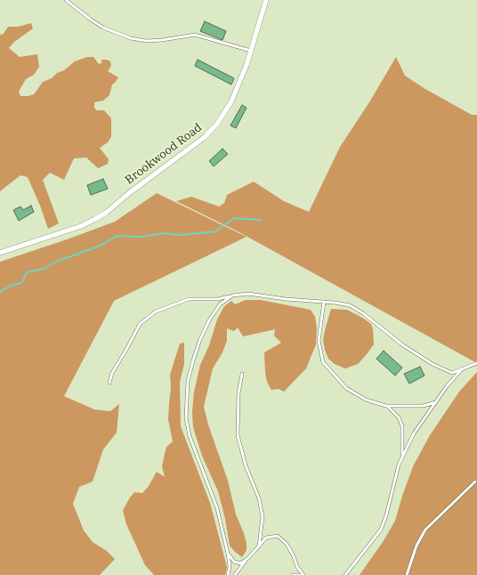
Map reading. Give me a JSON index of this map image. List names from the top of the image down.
{
  "streets": {
    "street": ["Brookwood Road"]
  }
}
